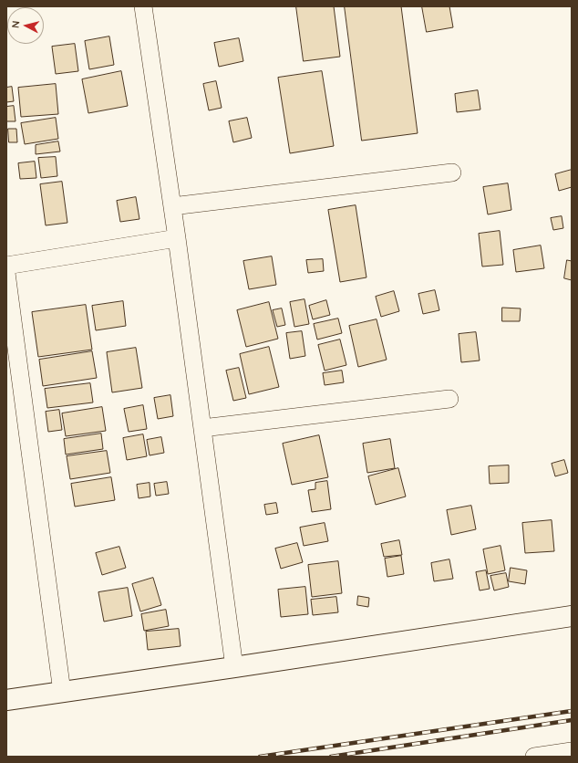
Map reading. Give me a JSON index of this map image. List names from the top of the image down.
{
  "north": "left"
}
